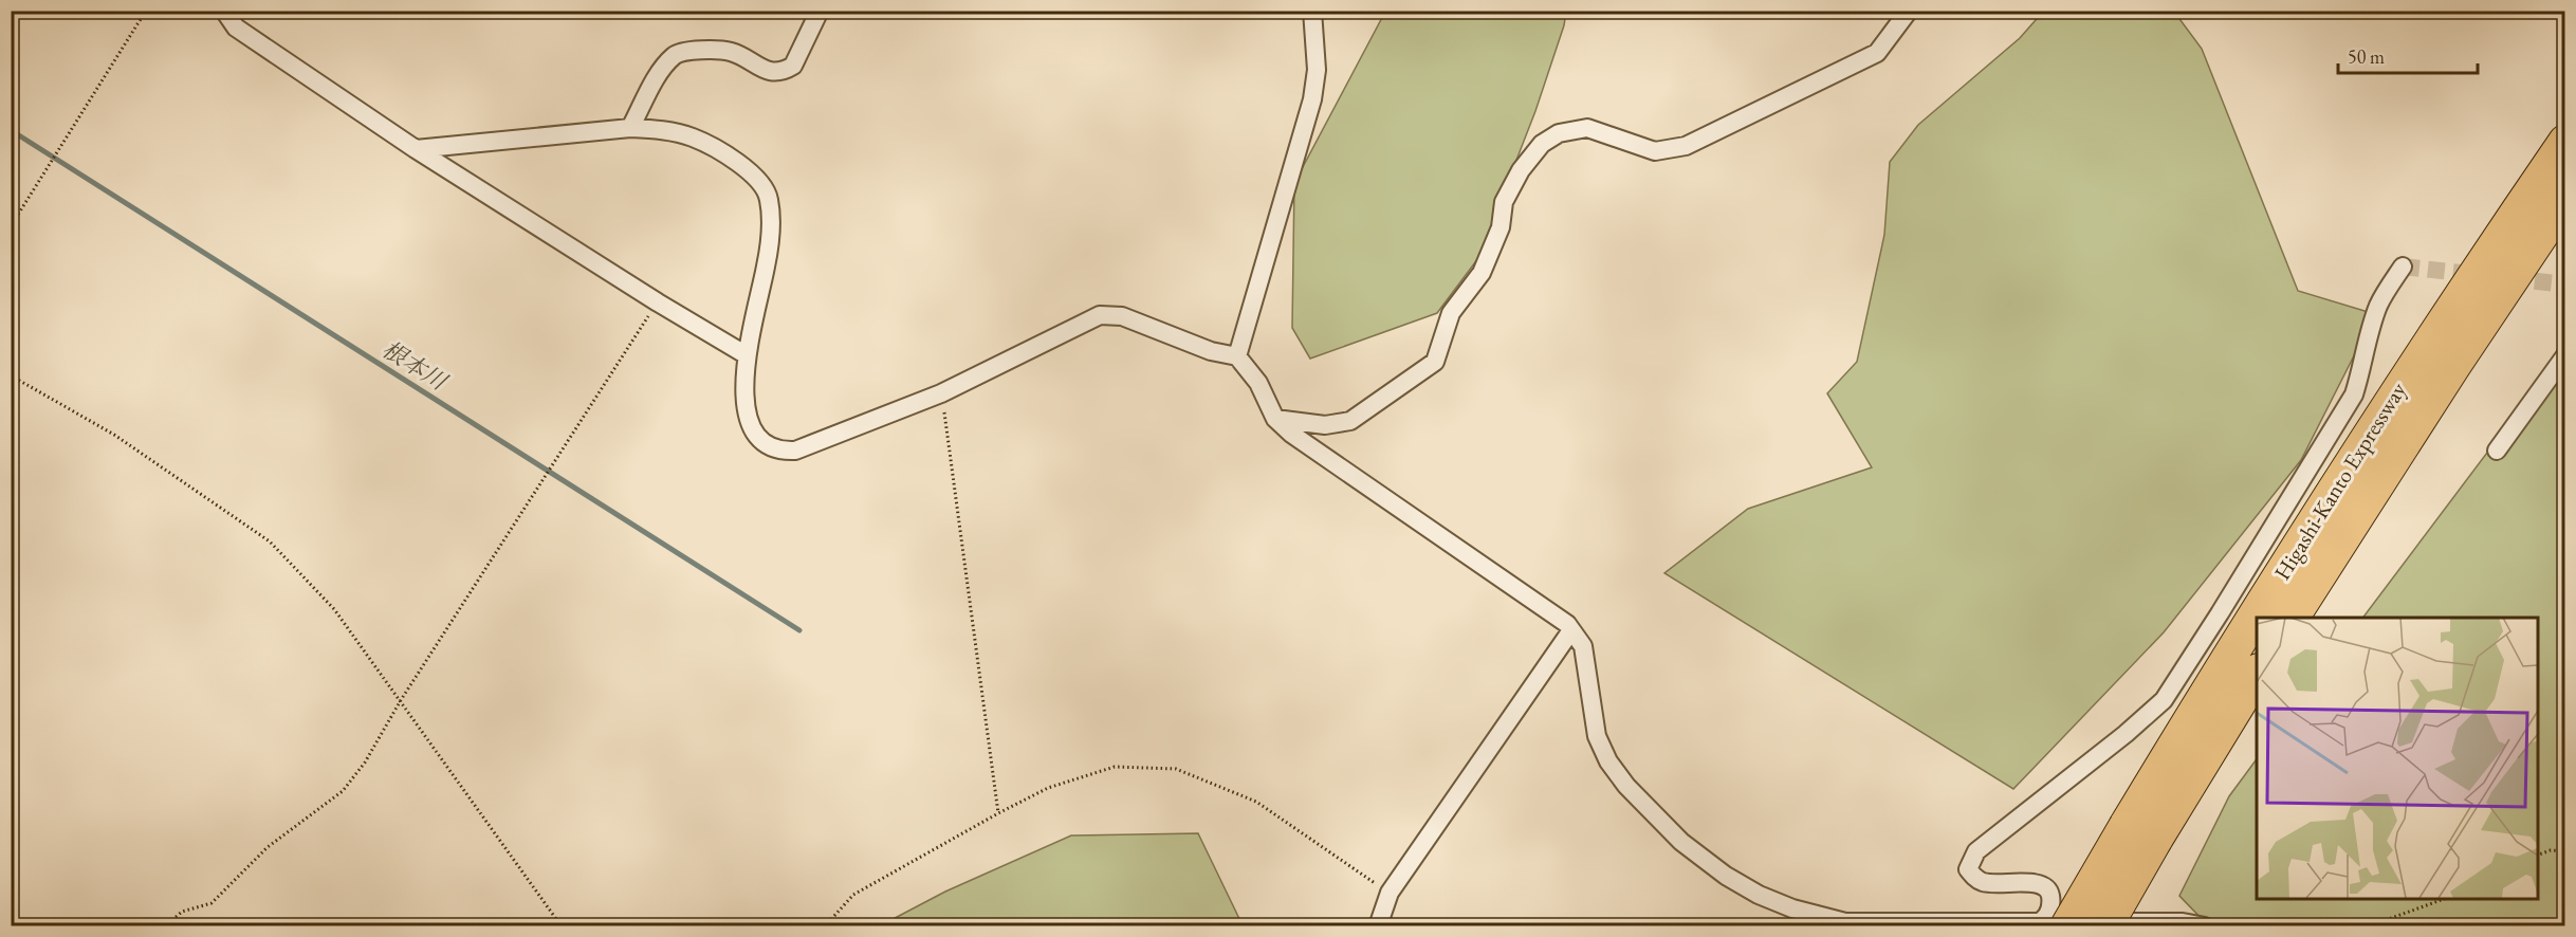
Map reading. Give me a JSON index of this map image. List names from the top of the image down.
{
  "streets": {
    "highway": ["Higashi-Kanto Expressway"]
  },
  "water": ["根本川"],
  "scale_bar": "50 m"
}
